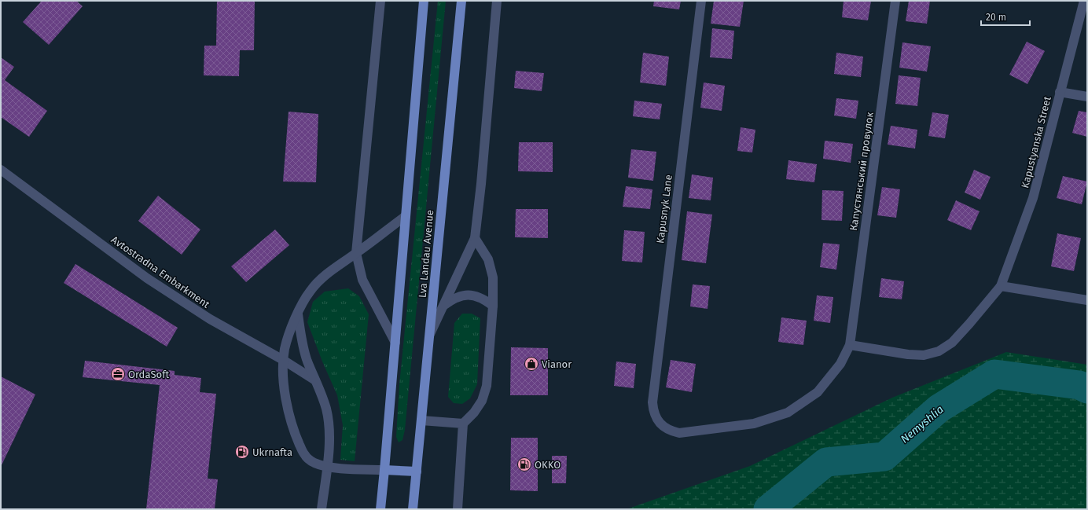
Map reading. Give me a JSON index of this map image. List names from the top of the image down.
{
  "streets": {
    "main road": ["Lva Landau Avenue"],
    "street": [
      "Kapustyanska Street",
      "Капустянський провулок",
      "Kapusnyk Lane",
      "Avtostradna Embarkment"
    ]
  },
  "crossings": [
    ["Kapustyanska Street", "Капустянський провулок"],
    ["Kapustyanska Street", "Kapusnyk Lane"],
    ["Капустянський провулок", "Kapusnyk Lane"]
  ],
  "water": ["Nemyshlia"],
  "places": {
    "shop": ["Vianor"],
    "office": ["OrdaSoft"],
    "fuel station": ["Ukrnafta", "OKKO"]
  },
  "scale_bar": "20 m"
}
